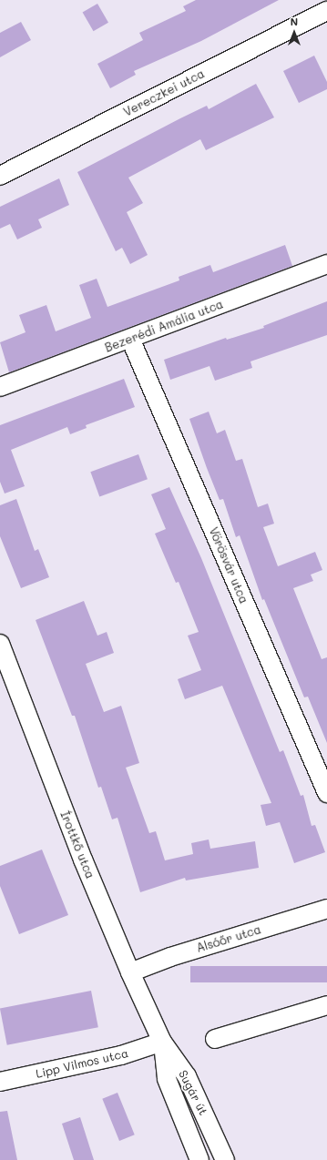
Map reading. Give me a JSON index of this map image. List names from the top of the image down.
{
  "streets": {
    "street": [
      "Vereczkei utca",
      "Bezerédi Amália utca",
      "Vörösvár utca",
      "Írottkő utca",
      "Alsóőr utca",
      "Lipp Vilmos utca",
      "Sugár út"
    ]
  },
  "crossings": [
    ["Bezerédi Amália utca", "Vörösvár utca"],
    ["Írottkő utca", "Alsóőr utca"],
    ["Írottkő utca", "Lipp Vilmos utca"],
    ["Írottkő utca", "Sugár út"],
    ["Lipp Vilmos utca", "Sugár út"]
  ],
  "north": "top"
}
